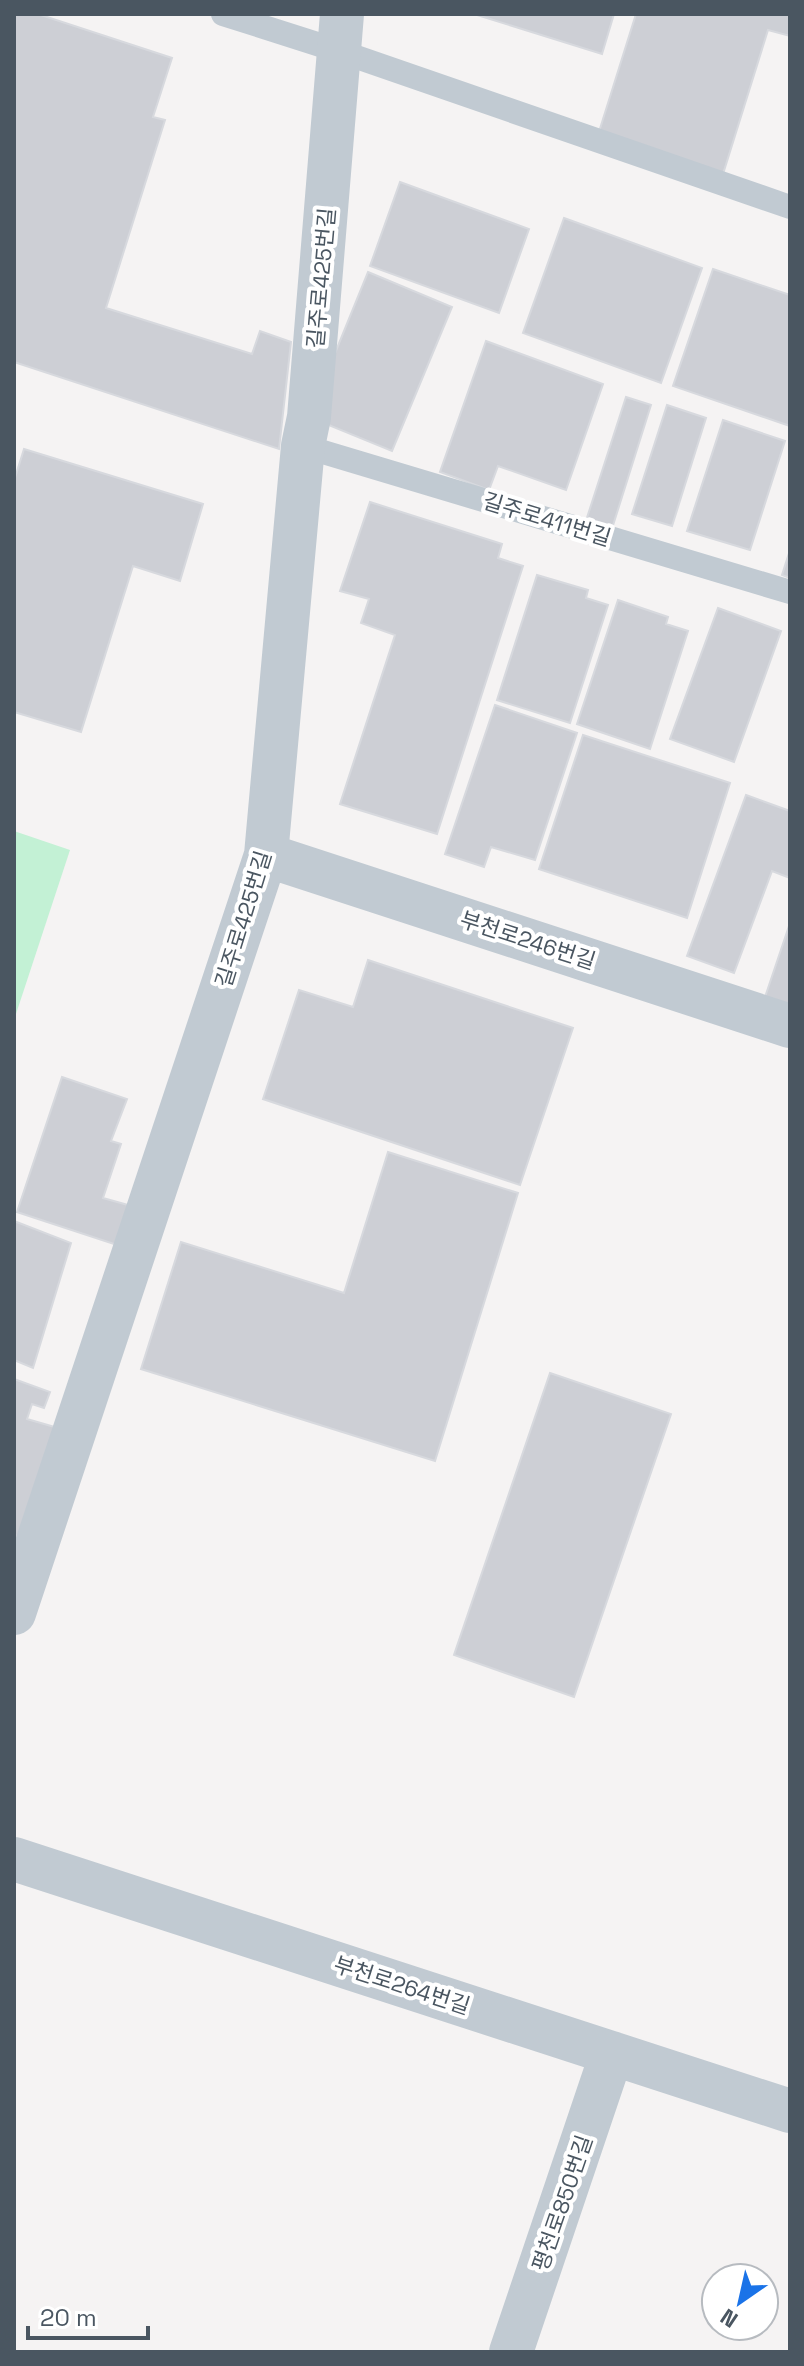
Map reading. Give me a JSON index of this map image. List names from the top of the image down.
{
  "streets": {
    "street": [
      "길주로425번길",
      "부천로246번길",
      "부천로264번길",
      "평천로850번길"
    ],
    "lane": ["길주로411번길"]
  },
  "crossings": [
    ["길주로425번길", "길주로411번길"],
    ["길주로425번길", "부천로246번길"],
    ["부천로264번길", "평천로850번길"]
  ],
  "scale_bar": "20 m",
  "north": "bottom left"
}
